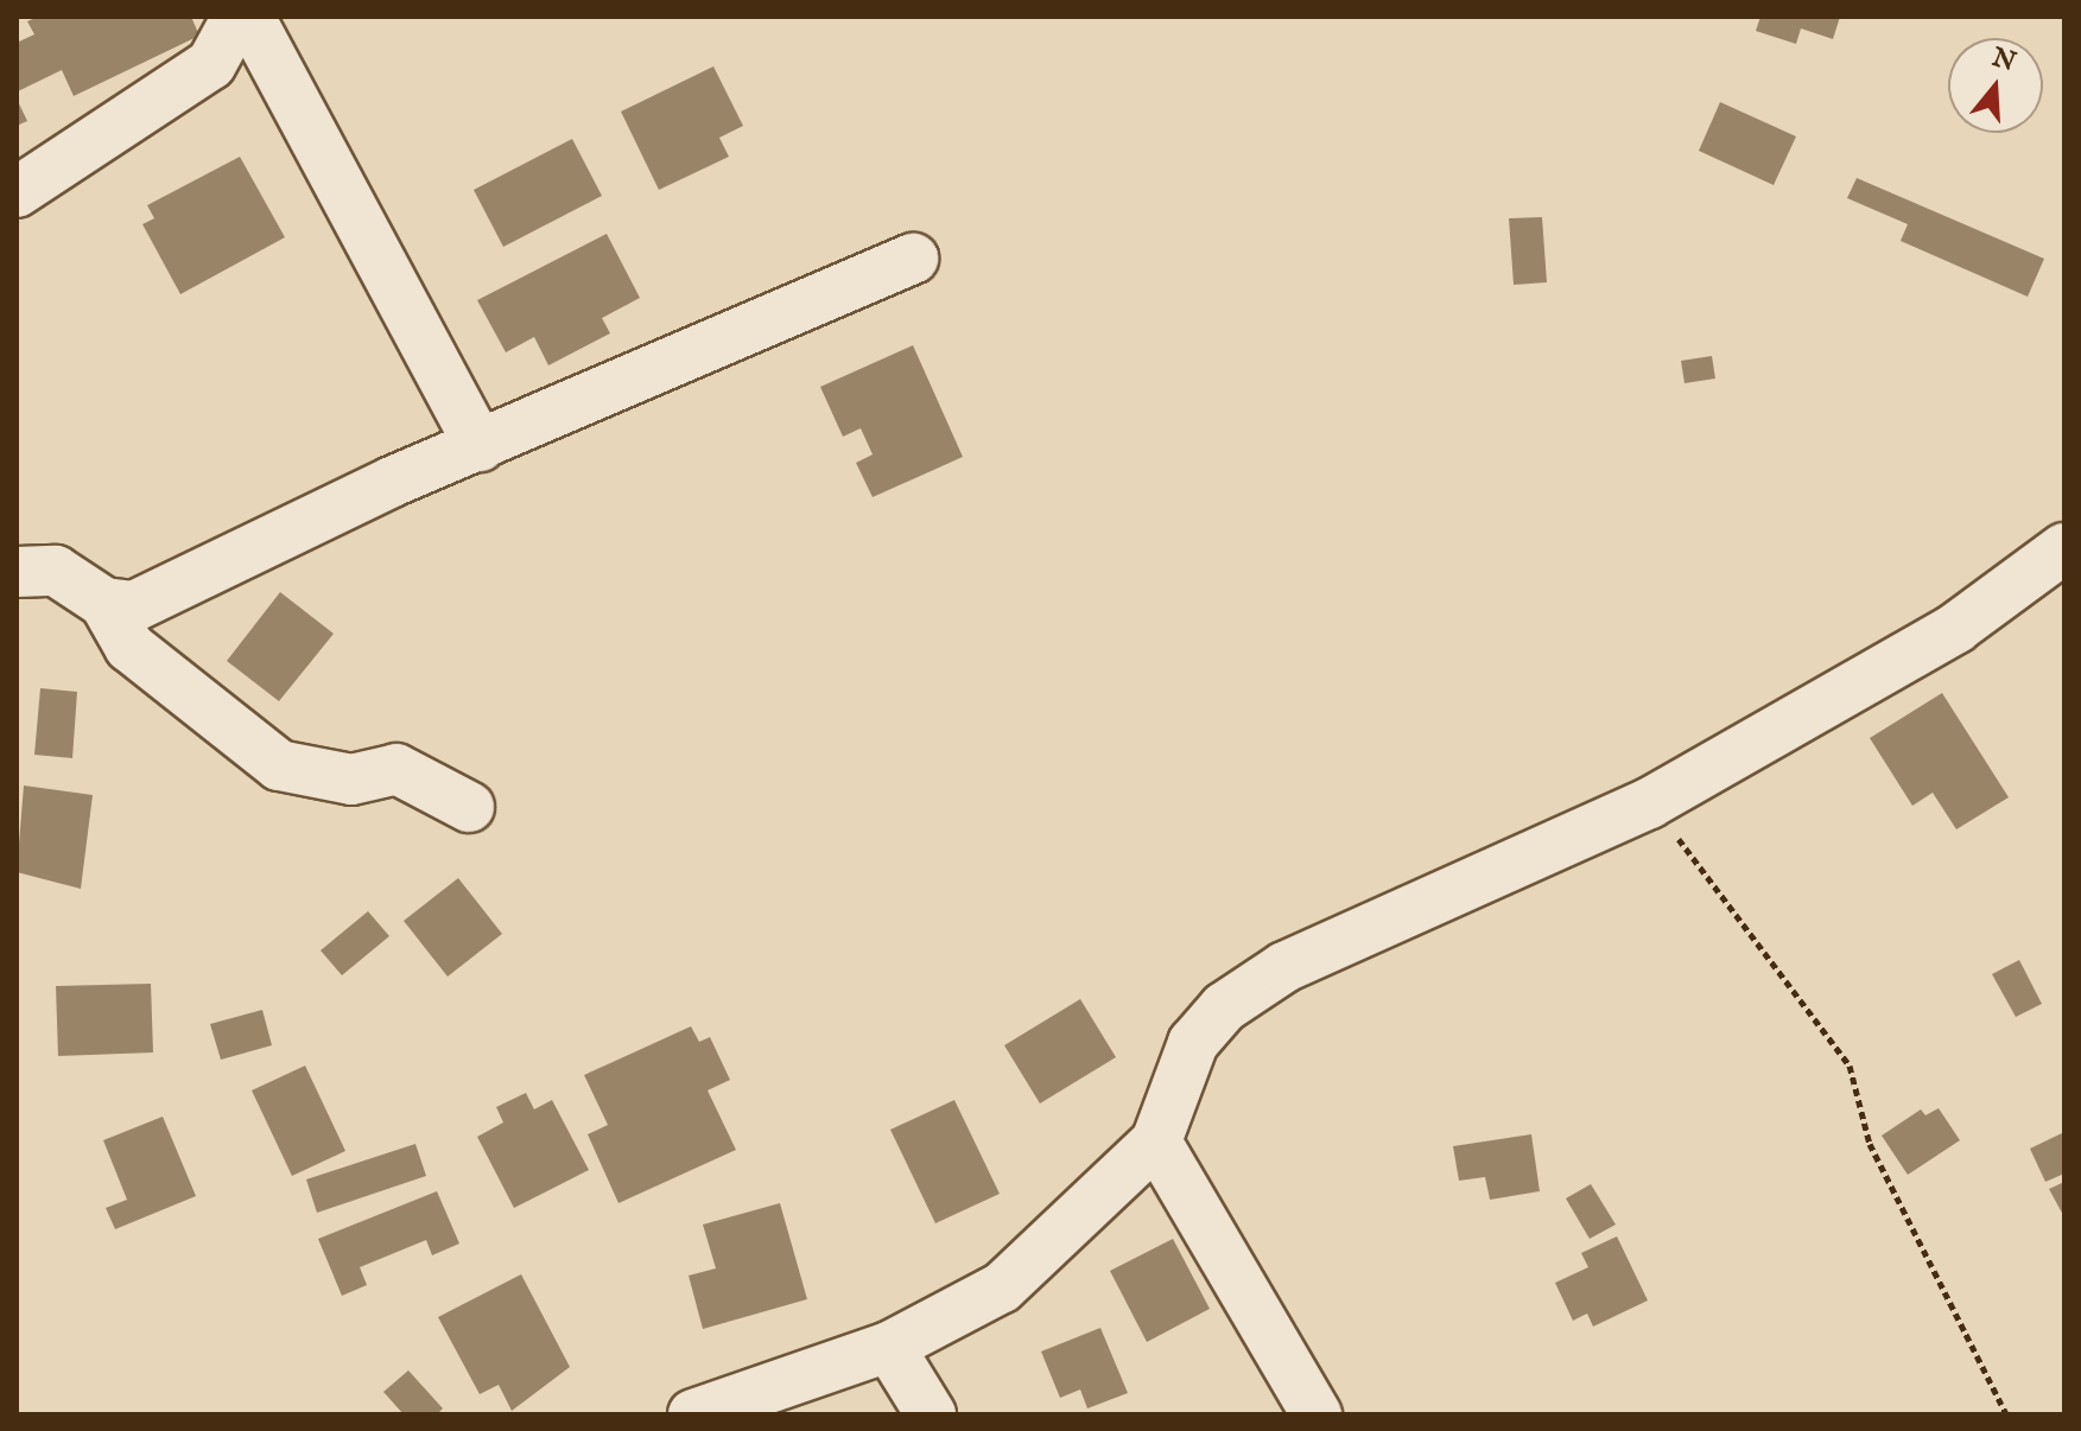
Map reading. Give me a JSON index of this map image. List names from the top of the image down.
{
  "north": "top"
}
